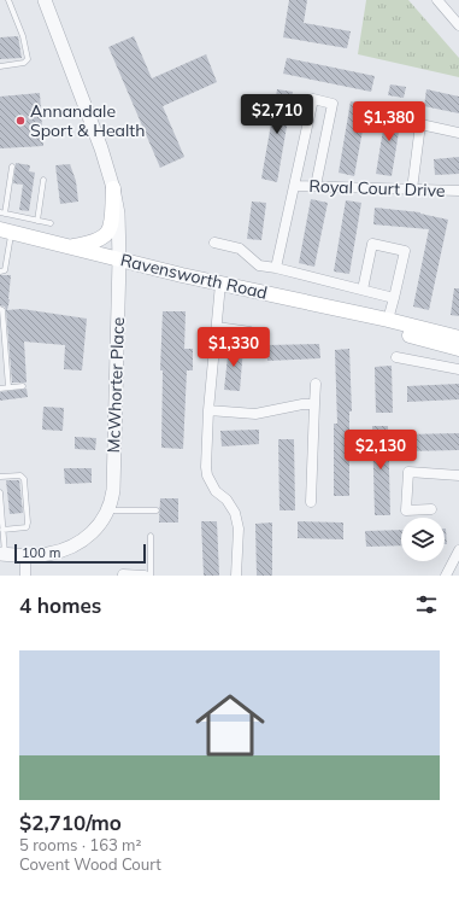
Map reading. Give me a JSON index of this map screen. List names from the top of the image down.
{
  "streets": {
    "main road": ["Ravensworth Road"],
    "street": ["Royal Court Drive", "McWhorter Place"]
  },
  "crossings": [
    ["Ravensworth Road", "McWhorter Place"]
  ],
  "places": ["Annandale Sport & Health"],
  "scale_bar": "100 m",
  "page": {
    "price": [
      "$2,710",
      "$1,380",
      "$1,330",
      "$2,130"
    ],
    "scale": "100 m",
    "heading": "4 homes",
    "list": [
      {
        "name": "$2,710/mo",
        "note": "5 rooms · 163 m² · Covent Wood Court"
      }
    ]
  }
}
